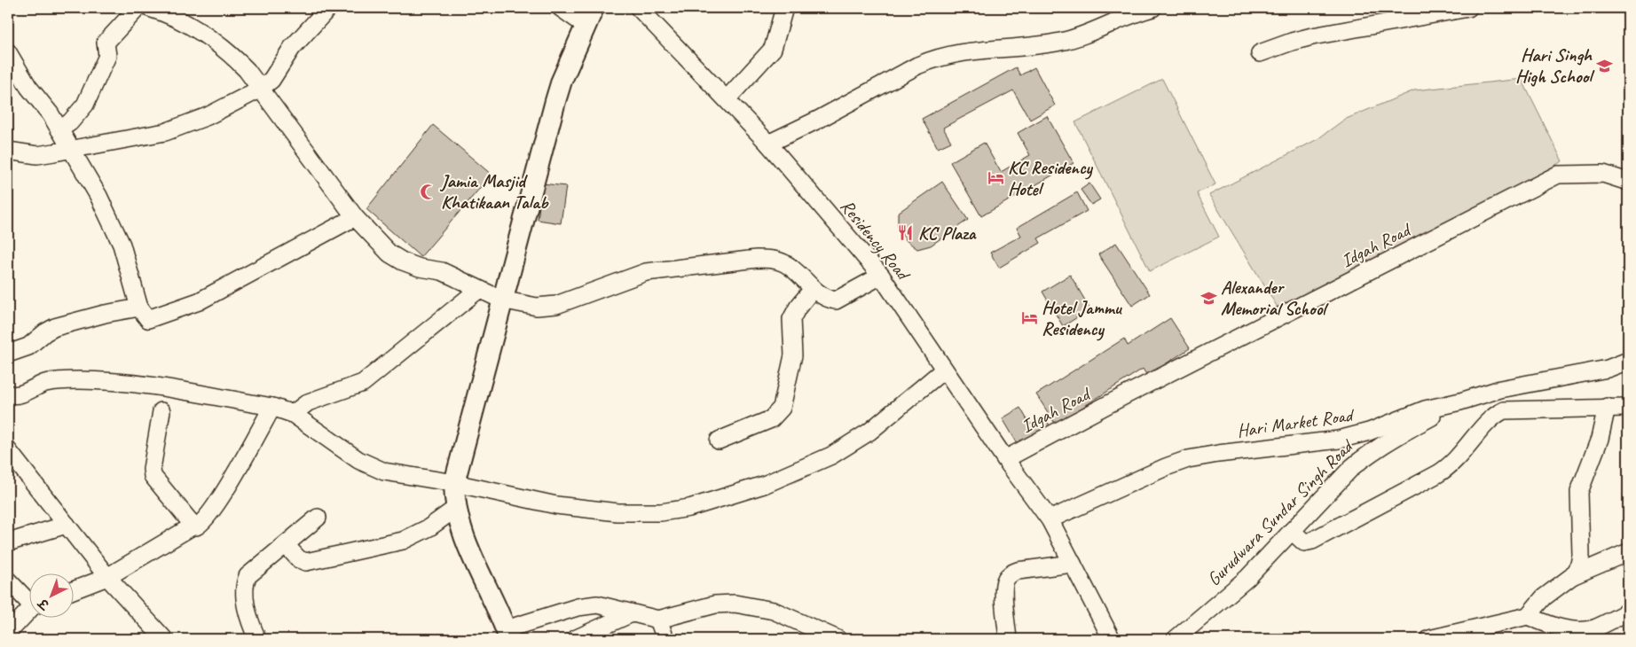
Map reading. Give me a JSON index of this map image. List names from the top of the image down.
{
  "streets": {
    "street": [
      "Residency Road",
      "Idgah Road",
      "Hari Market Road",
      "Gurudwara Sundar Singh Road"
    ]
  },
  "crossings": [
    ["Residency Road", "Idgah Road"],
    ["Residency Road", "Hari Market Road"],
    ["Hari Market Road", "Gurudwara Sundar Singh Road"]
  ],
  "places": {
    "school or university": ["Hari Singh High School", "Alexander Memorial School"],
    "hotel": ["KC Residency Hotel", "Hotel Jammu Residency"],
    "mosque": ["Jamia Masjid Khatikaan Talab"],
    "restaurant": ["KC Plaza"]
  },
  "north": "bottom left"
}
